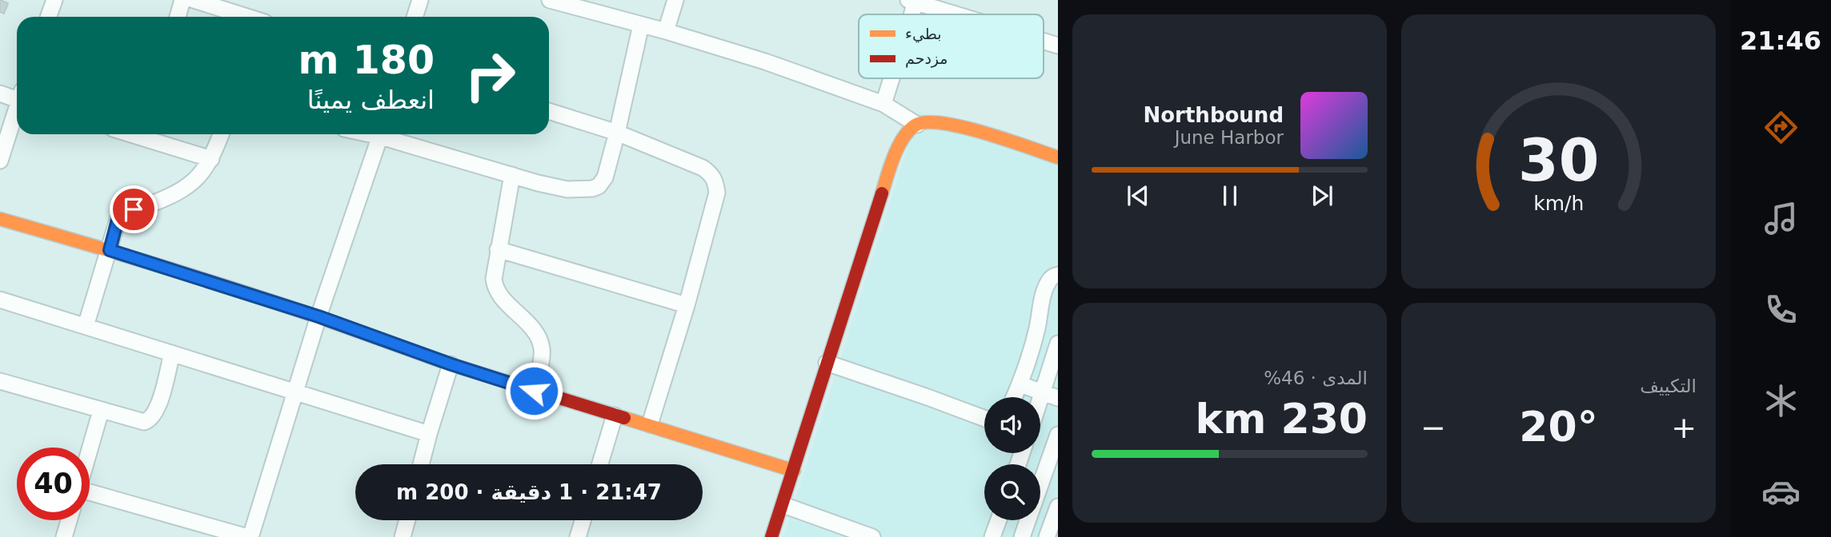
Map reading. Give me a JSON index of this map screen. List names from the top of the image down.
{
  "legend": ["بطيء", "مزدحم"],
  "page": {
    "tabs": "21:46",
    "turn": ["180 m", "انعطف يمينًا"],
    "song": ["Northbound", "June Harbor"],
    "tile": [
      "التكييف",
      ["المدى · 46%", "230 km"]
    ],
    "heat": ["−", "20°", "+"],
    "limit": "40",
    "trip": "21:47 · 1 دقيقة · 200 m",
    "gauge": ["30", "km/h"]
  }
}
